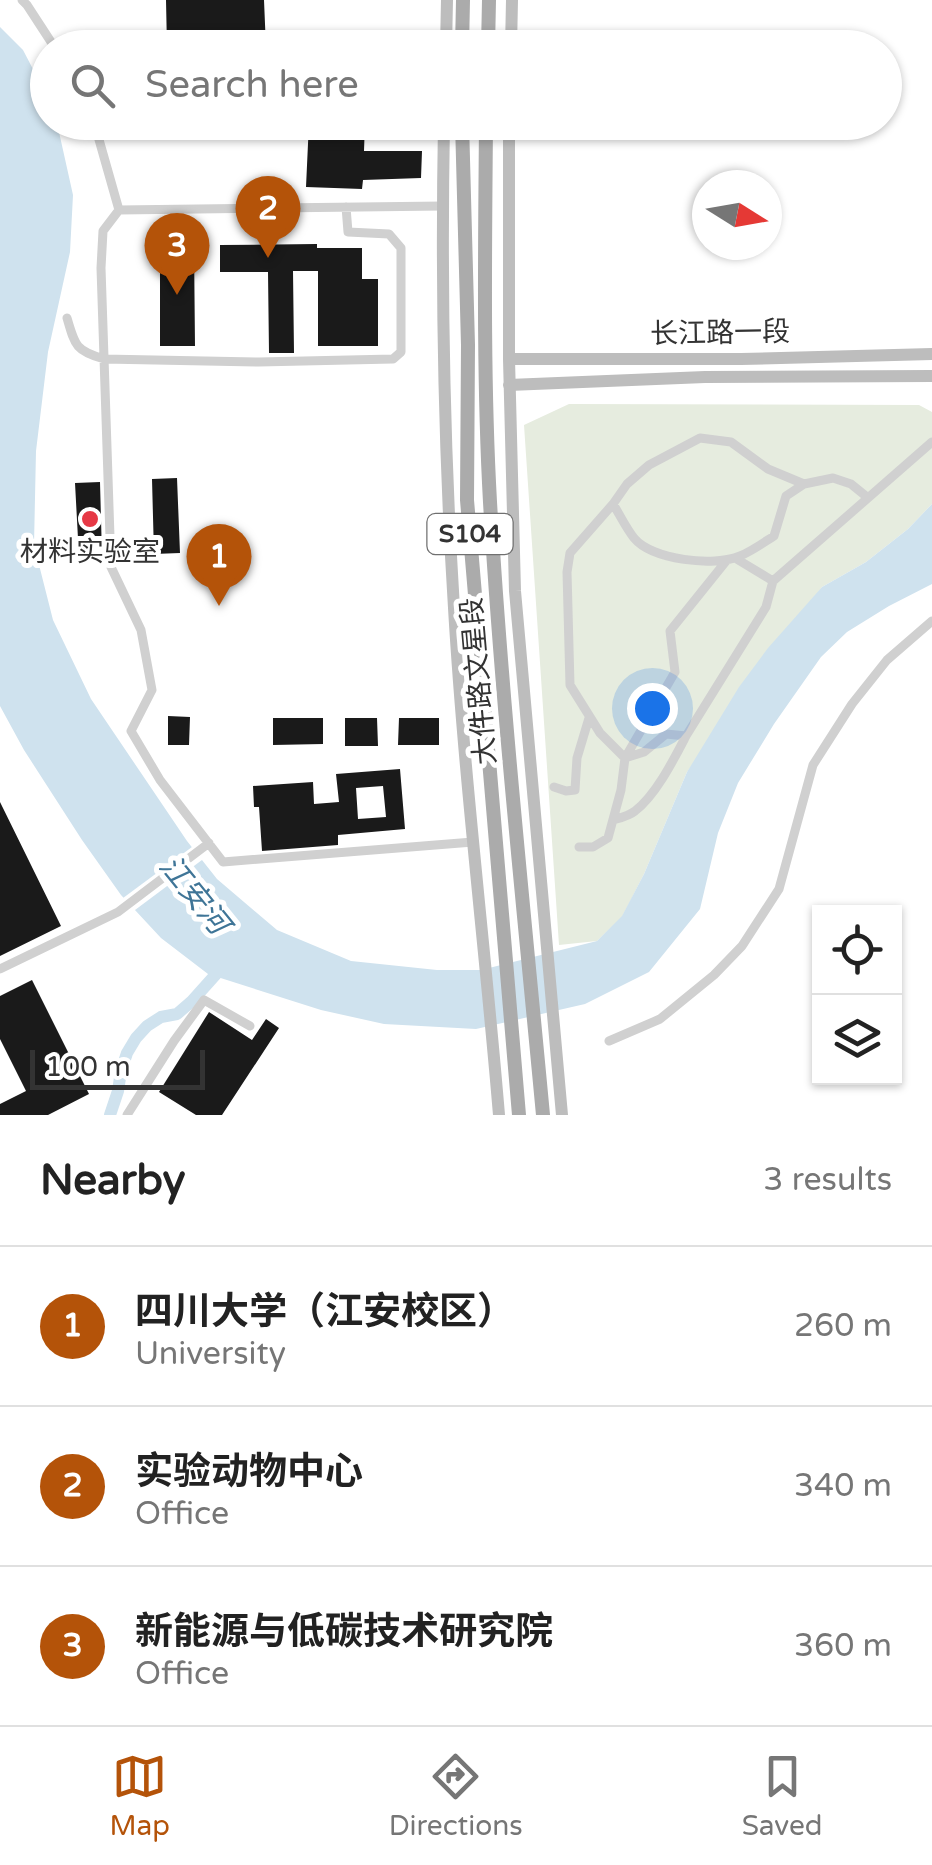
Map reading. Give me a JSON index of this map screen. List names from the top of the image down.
{
  "streets": {
    "main road": ["S104", "大件路文星段"],
    "street": ["长江路一段"]
  },
  "water": ["江安河"],
  "places": ["材料实验室"],
  "scale_bar": "100 m",
  "north": "right",
  "page": {
    "search": "Search here",
    "pins": ["2", "3", "1"],
    "scale": "100 m",
    "heading": ["Nearby", "3 results"],
    "list": [
      {
        "mark": "1",
        "name": "四川大学（江安校区）",
        "note": "University",
        "value": "260 m"
      },
      {
        "mark": "2",
        "name": "实验动物中心",
        "note": "Office",
        "value": "340 m"
      },
      {
        "mark": "3",
        "name": "新能源与低碳技术研究院",
        "note": "Office",
        "value": "360 m"
      }
    ],
    "nav": ["Map", "Directions", "Saved"]
  }
}
